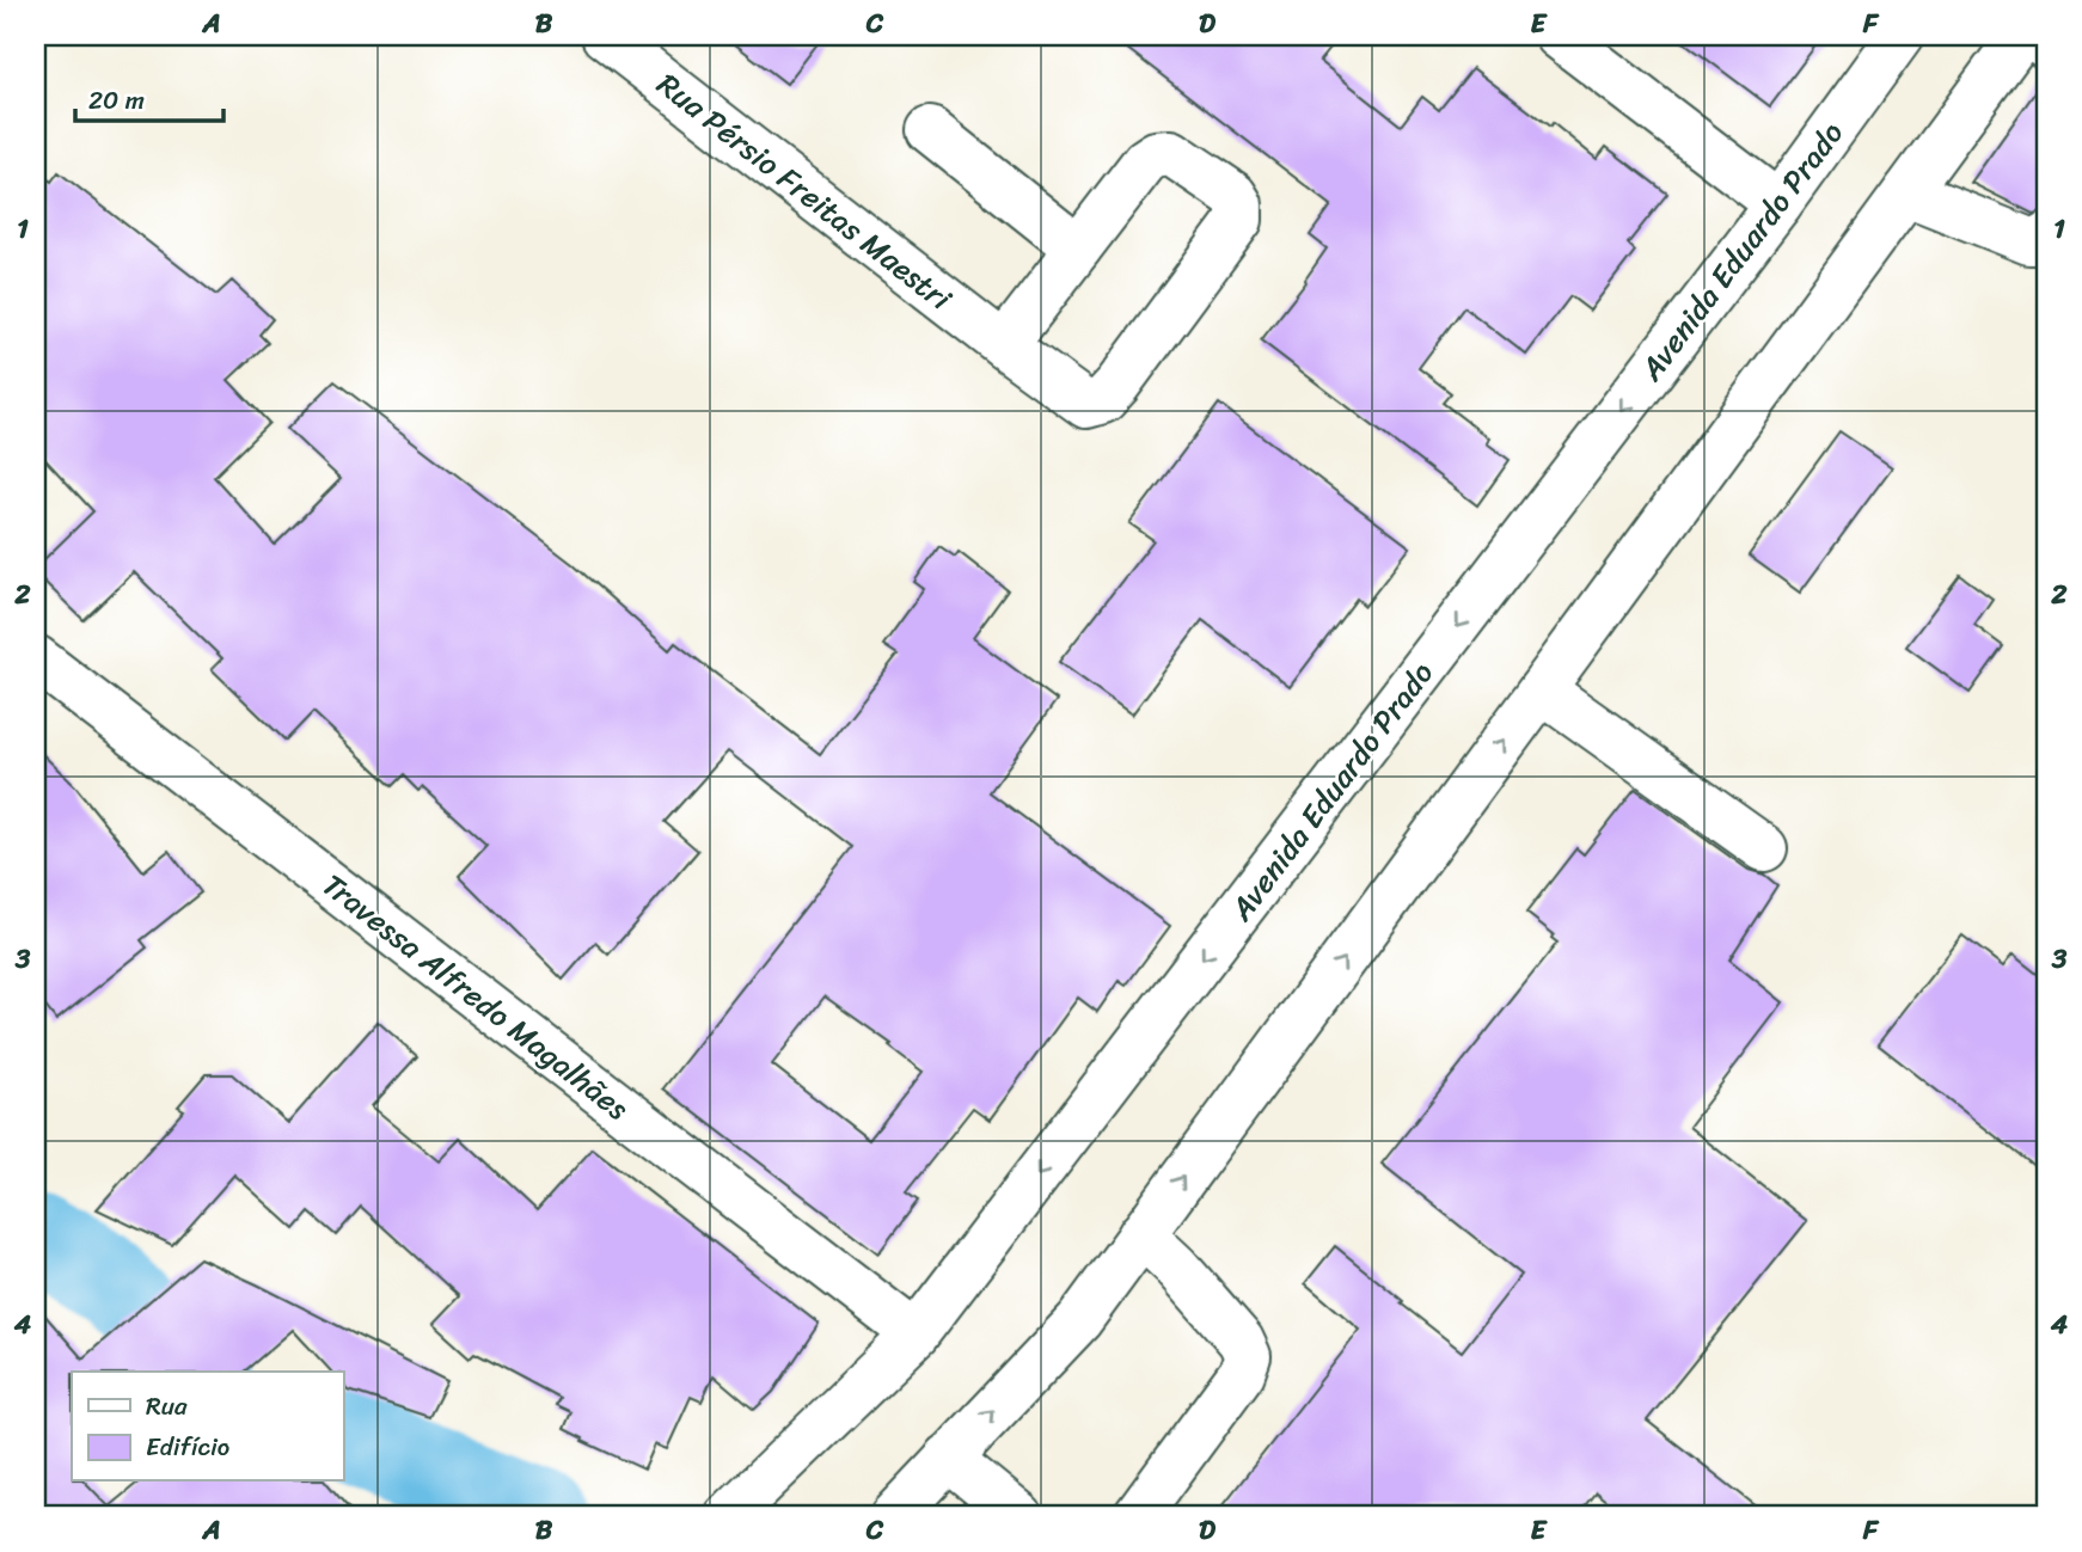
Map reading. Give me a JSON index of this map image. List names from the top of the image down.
{
  "streets": {
    "main road": ["Rua Pérsio Freitas Maestri", "Avenida Eduardo Prado", "Travessa Alfredo Magalhães"]
  },
  "crossings": [
    ["Avenida Eduardo Prado", "Travessa Alfredo Magalhães"]
  ],
  "legend": ["Rua", "Edifício"],
  "scale_bar": "20 m",
  "grid": {
    "columns": [
      "A",
      "B",
      "C",
      "D",
      "E",
      "F"
    ],
    "rows": [
      "1",
      "2",
      "3",
      "4"
    ]
  }
}
